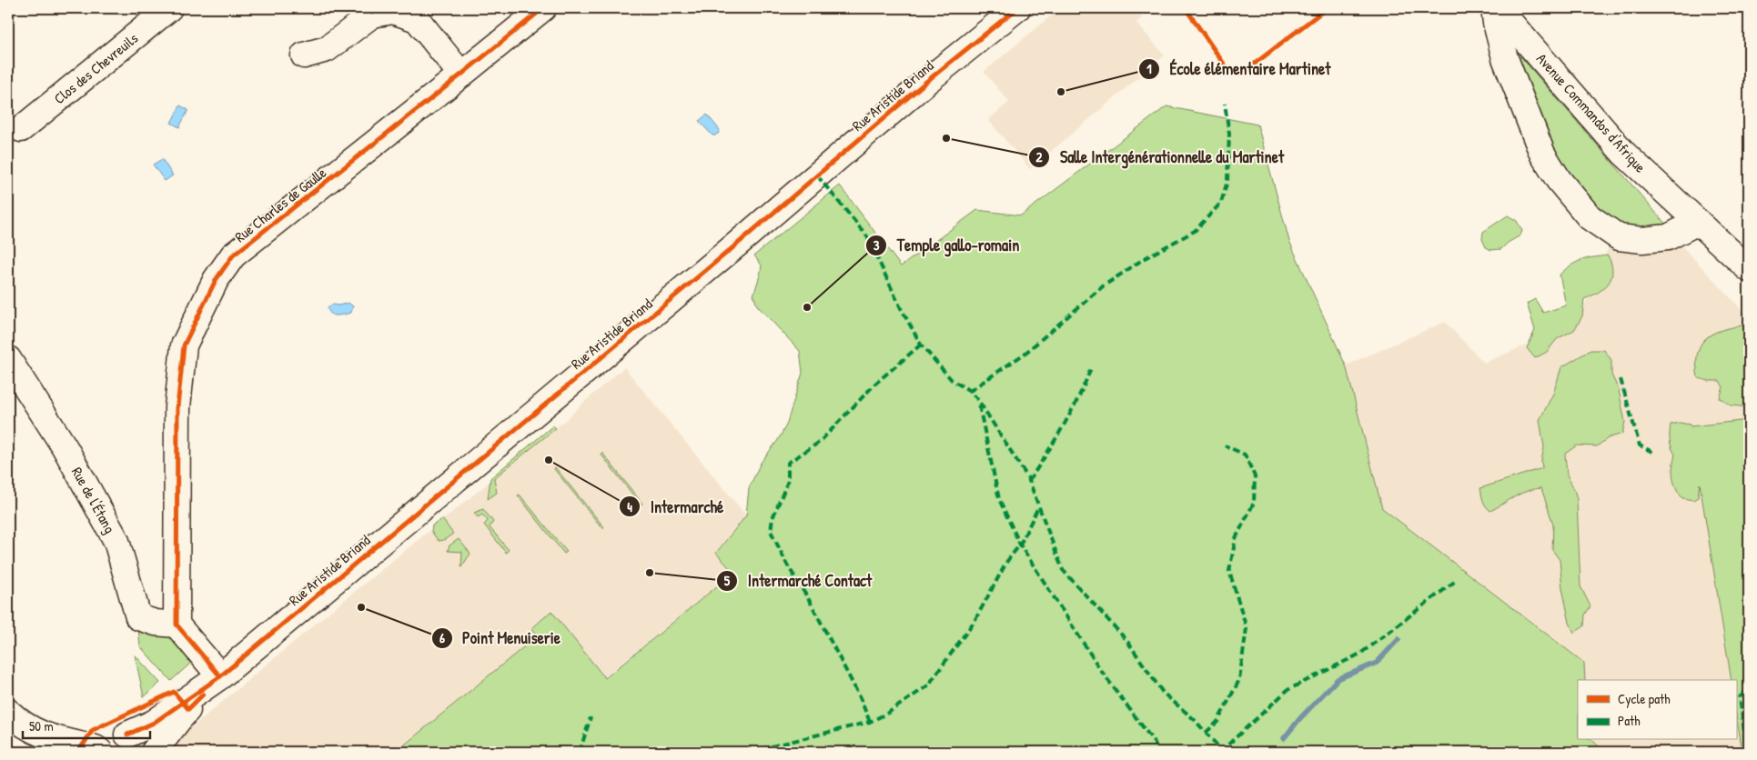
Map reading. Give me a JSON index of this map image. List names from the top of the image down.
{
  "streets": {
    "street": [
      "Clos des Chevreuils",
      "Rue Aristide Briand",
      "Avenue Commandos d'Afrique",
      "Rue Charles de Gaulle",
      "Rue de l'Étang"
    ]
  },
  "crossings": [
    ["Rue Charles de Gaulle", "Rue de l'Étang"]
  ],
  "places": [
    "École élémentaire Martinet",
    "Salle Intergénérationnelle du Martinet",
    "Temple gallo-romain",
    "Intermarché",
    "Intermarché Contact",
    "Point Menuiserie"
  ],
  "legend": ["Cycle path", "Path"],
  "scale_bar": "50 m"
}
